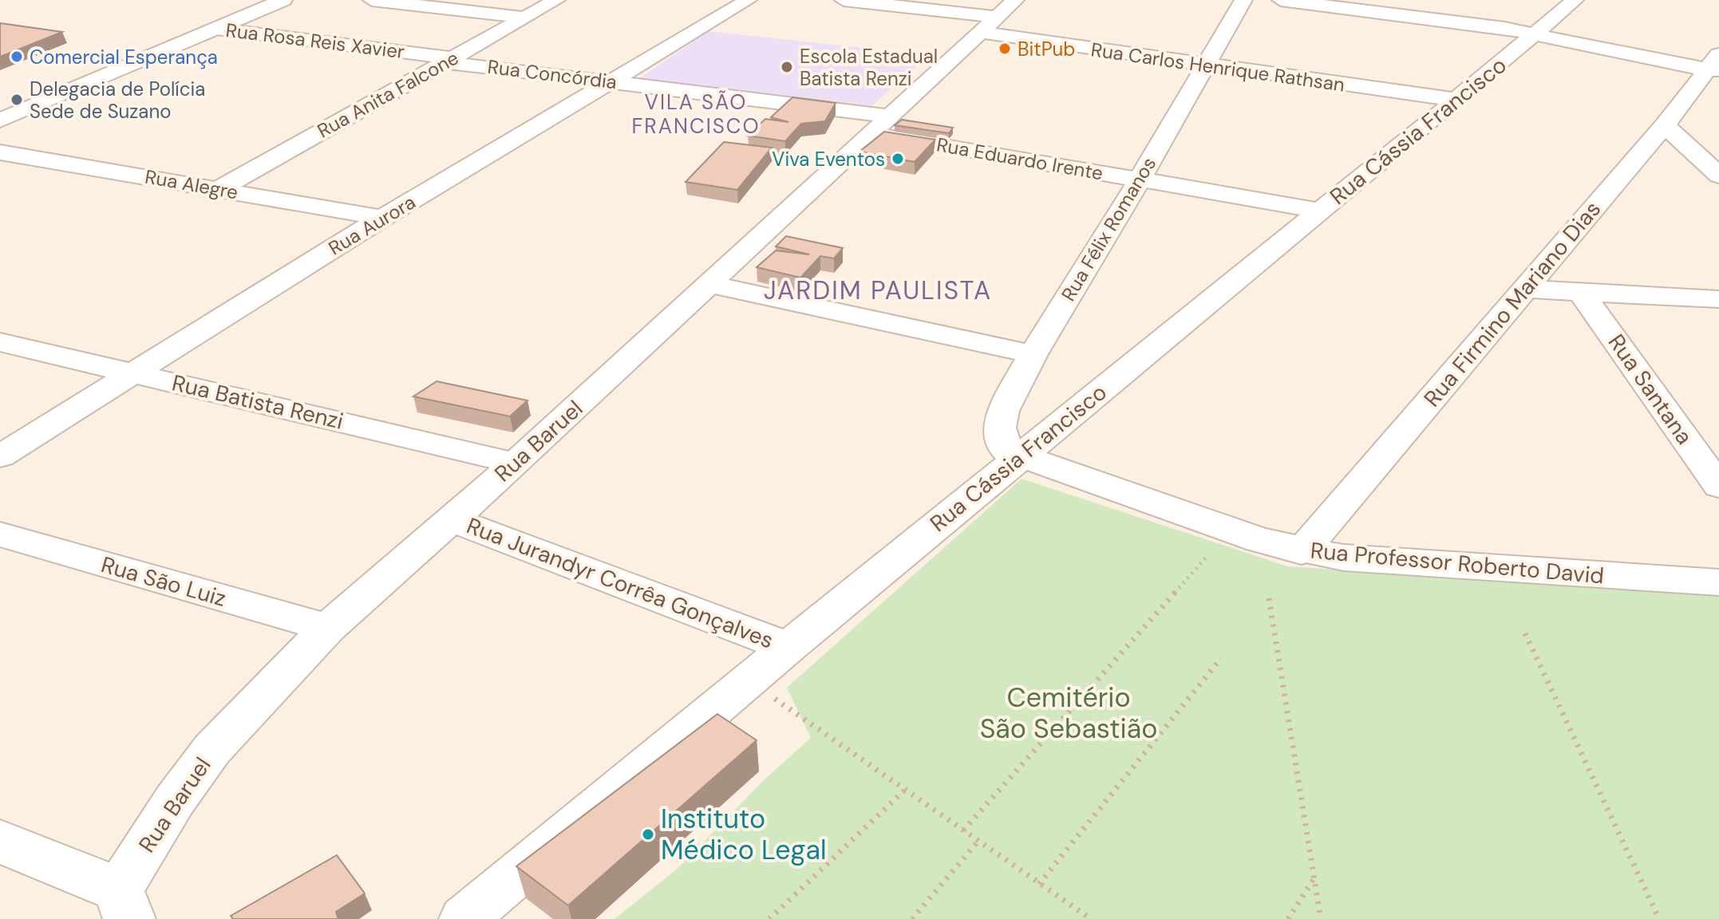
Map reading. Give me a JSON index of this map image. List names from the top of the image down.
{
  "streets": {
    "street": [
      "Rua Rosa Reis Xavier",
      "Rua Carlos Henrique Rathsan",
      "Rua Concórdia",
      "Rua Anita Falcone",
      "Rua Cássia Francisco",
      "Rua Eduardo Irente",
      "Rua Alegre",
      "Rua Aurora",
      "Rua Félix Romanos",
      "Rua Firmino Mariano Dias",
      "Rua Santana",
      "Rua Batista Renzi",
      "Rua Baruel",
      "Rua Professor Roberto David",
      "Rua São Luiz",
      "Rua Jurandyr Corrêa Gonçalves"
    ]
  },
  "crossings": [
    ["Rua Rosa Reis Xavier", "Rua Concórdia"],
    ["Rua Rosa Reis Xavier", "Rua Anita Falcone"],
    ["Rua Carlos Henrique Rathsan", "Rua Cássia Francisco"],
    ["Rua Carlos Henrique Rathsan", "Rua Félix Romanos"],
    ["Rua Carlos Henrique Rathsan", "Rua Baruel"],
    ["Rua Concórdia", "Rua Anita Falcone"],
    ["Rua Concórdia", "Rua Eduardo Irente"],
    ["Rua Concórdia", "Rua Aurora"],
    ["Rua Concórdia", "Rua Baruel"],
    ["Rua Anita Falcone", "Rua Alegre"],
    ["Rua Cássia Francisco", "Rua Eduardo Irente"],
    ["Rua Cássia Francisco", "Rua Félix Romanos"],
    ["Rua Cássia Francisco", "Rua Professor Roberto David"],
    ["Rua Cássia Francisco", "Rua Jurandyr Corrêa Gonçalves"],
    ["Rua Eduardo Irente", "Rua Félix Romanos"],
    ["Rua Eduardo Irente", "Rua Baruel"],
    ["Rua Alegre", "Rua Aurora"],
    ["Rua Aurora", "Rua Batista Renzi"],
    ["Rua Félix Romanos", "Rua Professor Roberto David"],
    ["Rua Firmino Mariano Dias", "Rua Professor Roberto David"],
    ["Rua Batista Renzi", "Rua Baruel"],
    ["Rua Baruel", "Rua São Luiz"],
    ["Rua Baruel", "Rua Jurandyr Corrêa Gonçalves"]
  ],
  "districts": ["VILA SÃO FRANCISCO", "JARDIM PAULISTA"],
  "parks": ["Cemitério São Sebastião"],
  "places": [
    "BitPub",
    "Comercial Esperança",
    "Escola Estadual Batista Renzi",
    "Delegacia de Polícia Sede de Suzano",
    "Viva Eventos",
    "Instituto Médico Legal"
  ]
}
